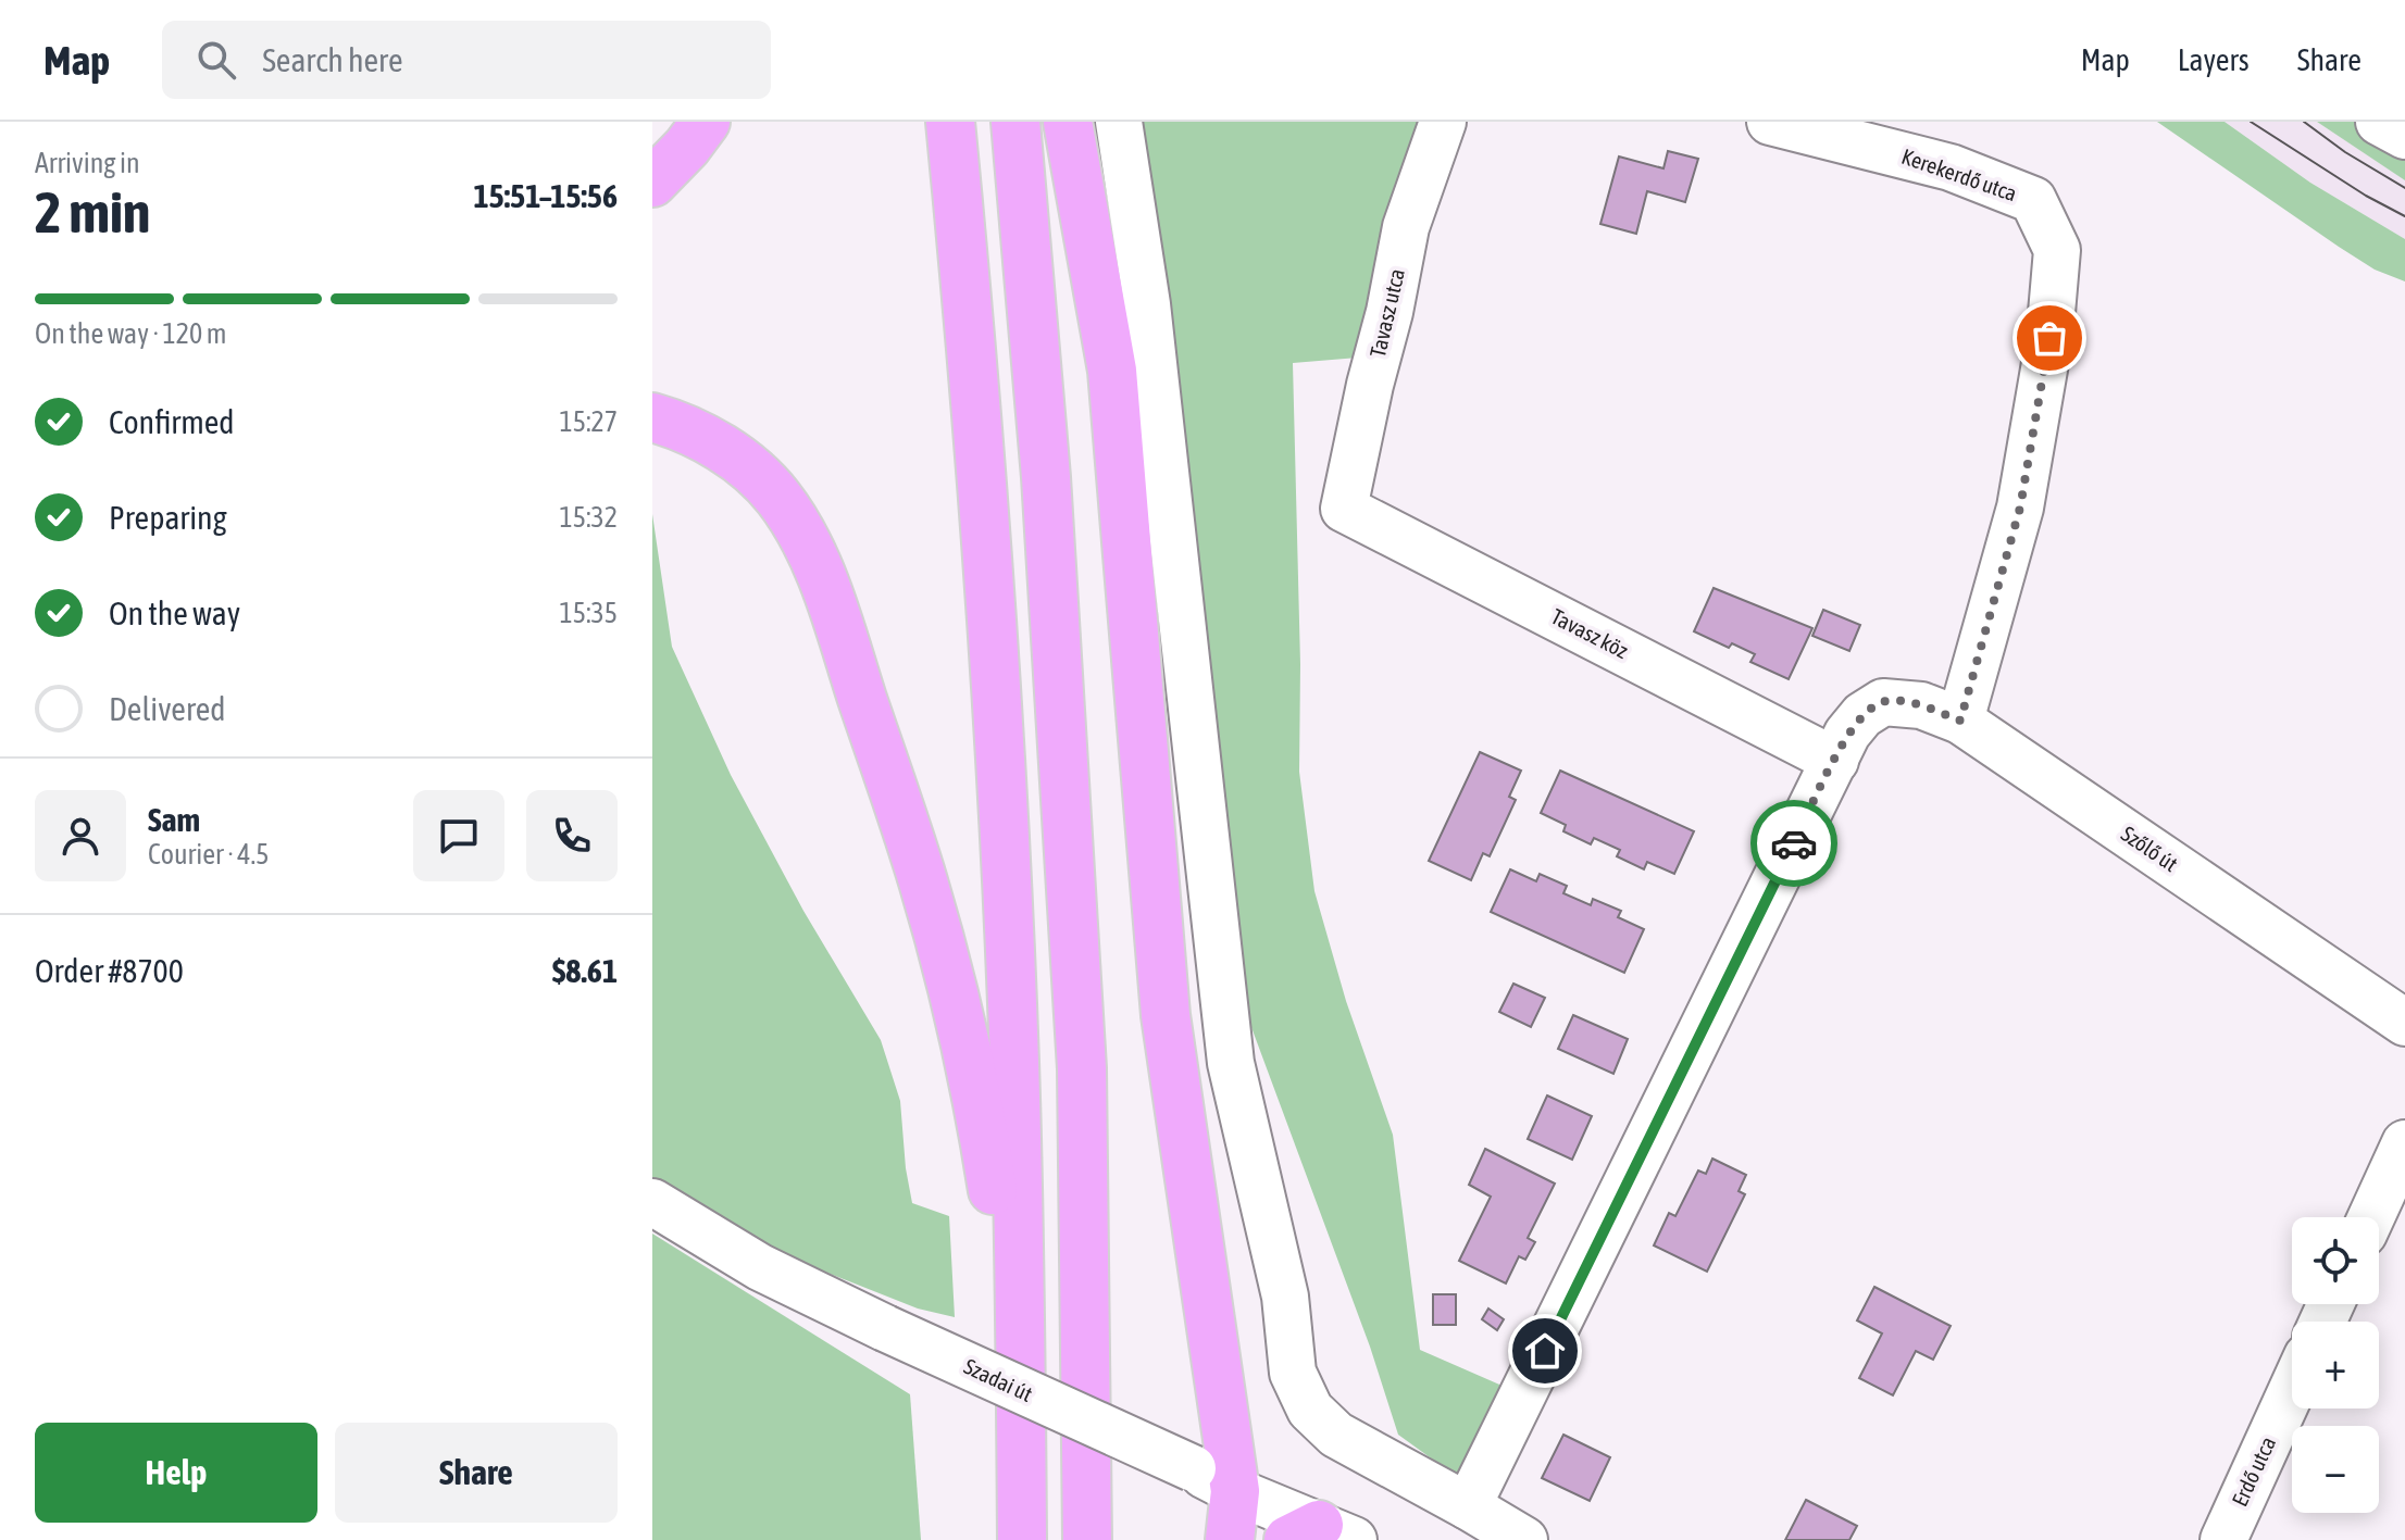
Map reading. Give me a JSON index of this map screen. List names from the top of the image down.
{
  "streets": {
    "street": [
      "Kerekerdő utca",
      "Tavasz utca",
      "Tavasz köz",
      "Szőlő út",
      "Szadai út",
      "Erdő utca"
    ]
  },
  "crossings": [
    ["Kerekerdő utca", "Szőlő út"],
    ["Tavasz utca", "Tavasz köz"],
    ["Tavasz köz", "Szőlő út"]
  ],
  "page": {
    "header": "Map",
    "search": "Search here",
    "nav": ["Map", "Layers", "Share"],
    "heading": ["2 min", "Arriving in", "15:51–15:56"],
    "panel": [
      "Sam",
      "Courier · 4.5",
      "Order #8700",
      "$8.61"
    ],
    "bar": "On the way · 120 m",
    "list": [
      ["Confirmed", "15:27"],
      ["Preparing", "15:32"],
      ["On the way", "15:35"],
      "Delivered"
    ],
    "map_buttons": ["+", "−"],
    "buttons": ["Help", "Share"]
  }
}
